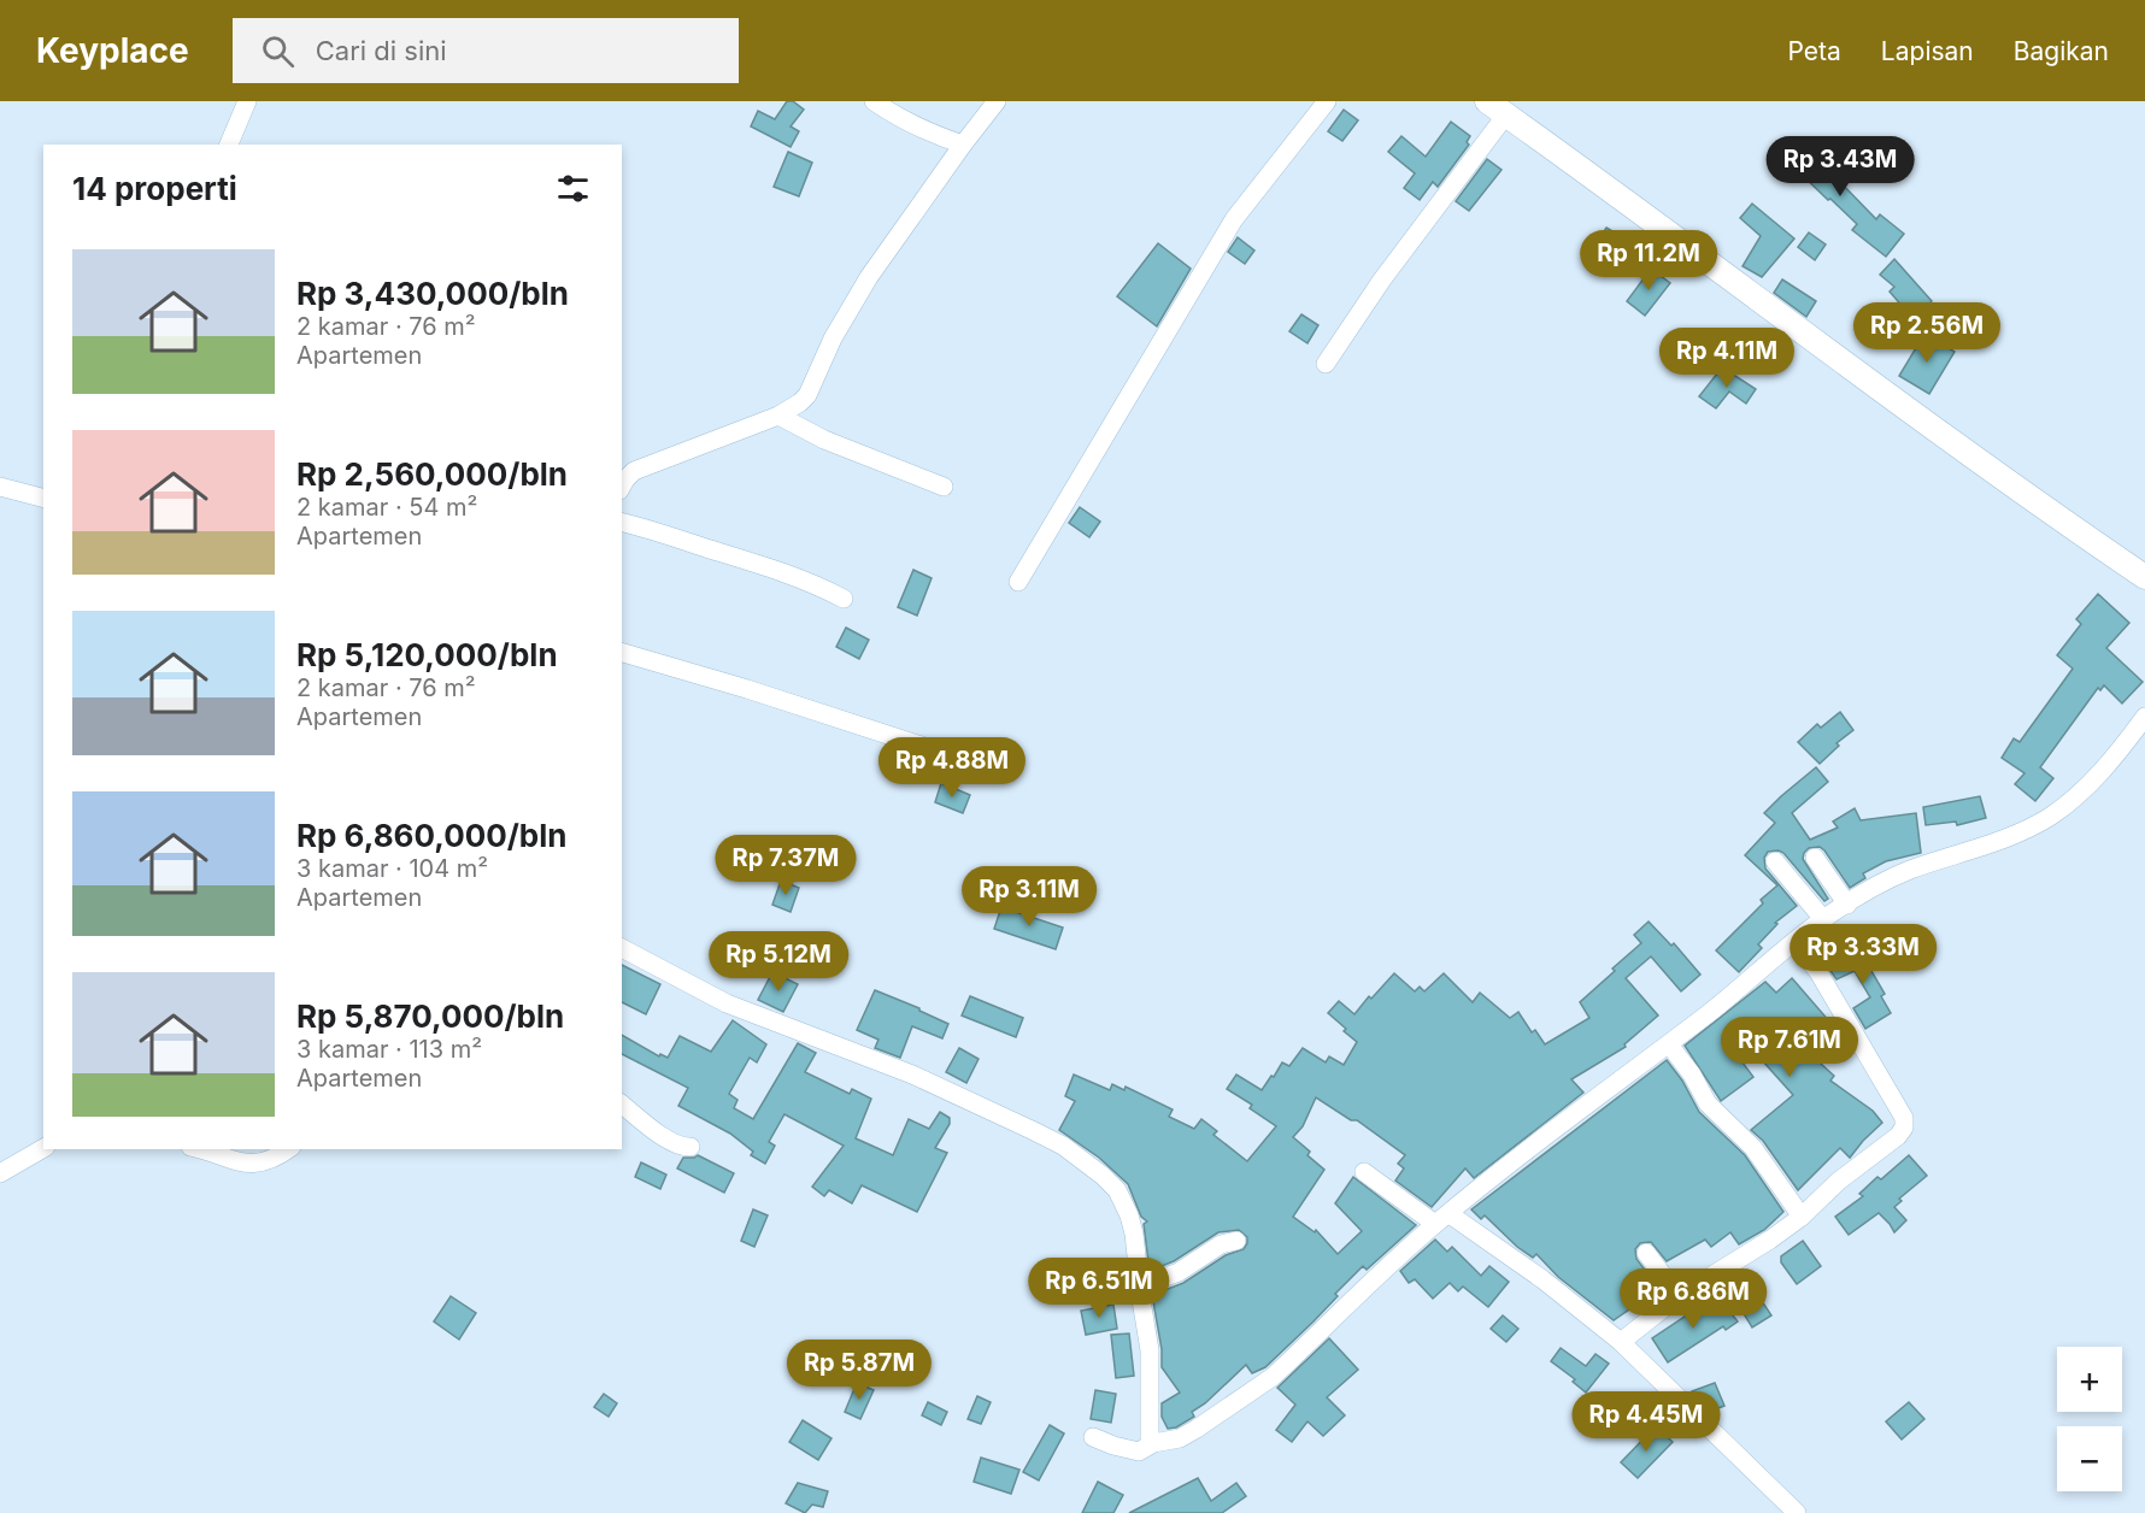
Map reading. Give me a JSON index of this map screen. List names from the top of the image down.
{
  "page": {
    "header": "Keyplace",
    "search": "Cari di sini",
    "nav": ["Peta", "Lapisan", "Bagikan"],
    "price": [
      "Rp 3.43M",
      "Rp 11.2M",
      "Rp 2.56M",
      "Rp 4.11M",
      "Rp 4.88M",
      "Rp 7.37M",
      "Rp 3.11M",
      "Rp 3.33M",
      "Rp 5.12M",
      "Rp 7.61M",
      "Rp 6.51M",
      "Rp 6.86M",
      "Rp 5.87M",
      "Rp 4.45M"
    ],
    "heading": "14 properti",
    "list": [
      {
        "name": "Rp 3,430,000/bln",
        "note": "2 kamar · 76 m² · Apartemen"
      },
      {
        "name": "Rp 2,560,000/bln",
        "note": "2 kamar · 54 m² · Apartemen"
      },
      {
        "name": "Rp 5,120,000/bln",
        "note": "2 kamar · 76 m² · Apartemen"
      },
      {
        "name": "Rp 6,860,000/bln",
        "note": "3 kamar · 104 m² · Apartemen"
      },
      {
        "name": "Rp 5,870,000/bln",
        "note": "3 kamar · 113 m² · Apartemen"
      }
    ],
    "map_buttons": ["+", "−"]
  }
}
